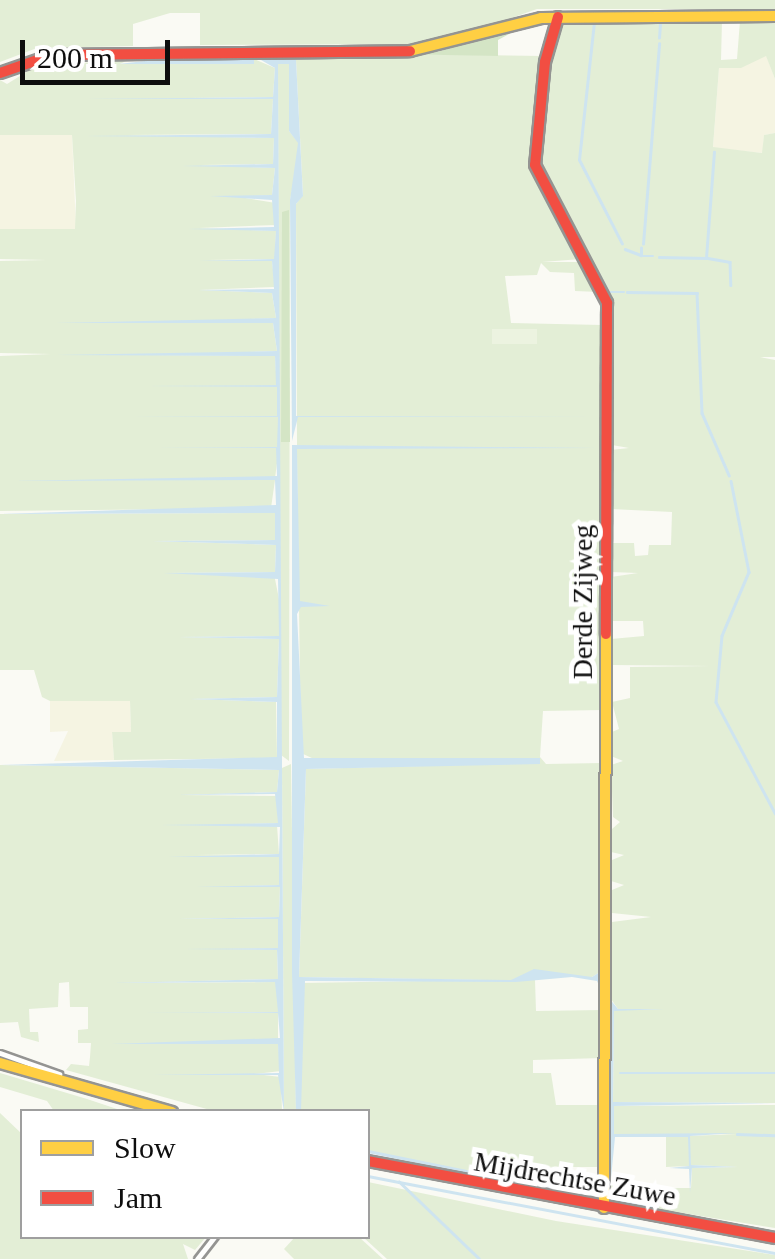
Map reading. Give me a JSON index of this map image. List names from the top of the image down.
{
  "streets": {
    "street": ["Derde Zijweg", "Mijdrechtse Zuwe"]
  },
  "crossings": [
    ["Derde Zijweg", "Mijdrechtse Zuwe"]
  ],
  "legend": ["Slow", "Jam"],
  "scale_bar": "200 m"
}
